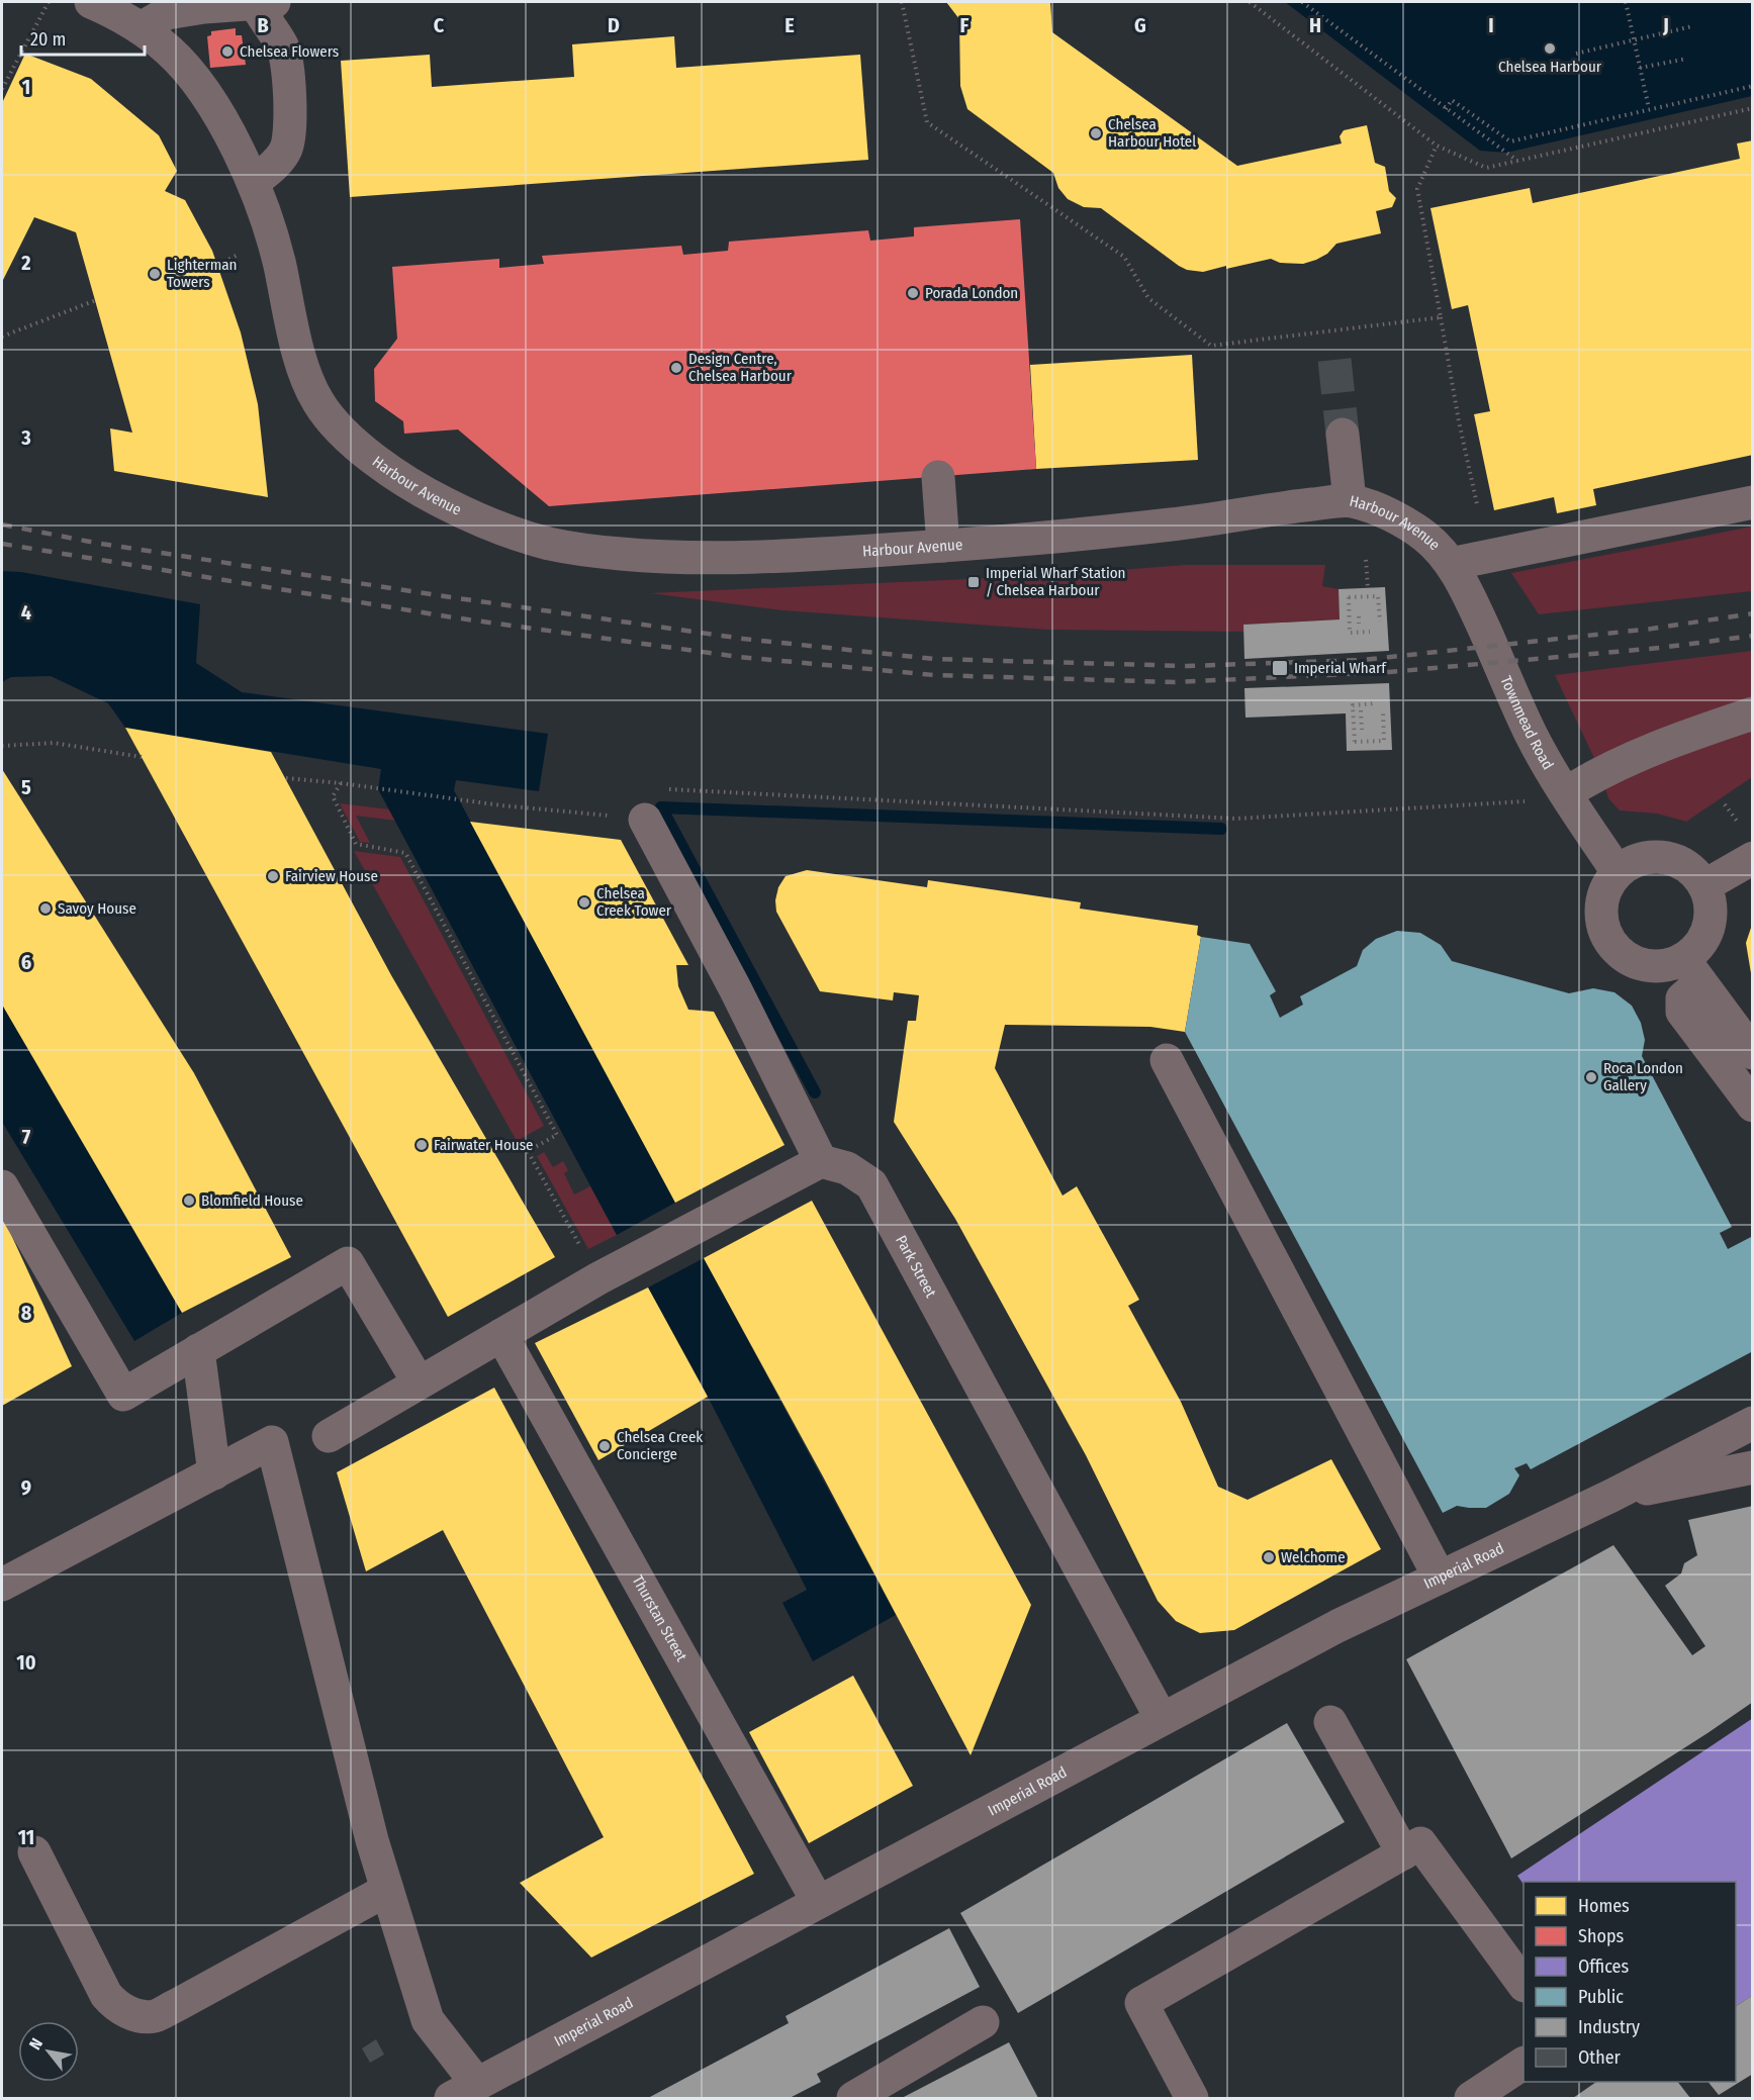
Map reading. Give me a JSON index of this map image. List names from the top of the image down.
{
  "streets": {
    "street": [
      "Harbour Avenue",
      "Townmead Road",
      "Park Street",
      "Imperial Road",
      "Thurstan Street"
    ]
  },
  "crossings": [
    ["Harbour Avenue", "Townmead Road"],
    ["Park Street", "Imperial Road"],
    ["Imperial Road", "Thurstan Street"]
  ],
  "places": {
    "other": [
      "Chelsea Harbour",
      "Chelsea Flowers",
      "Chelsea Harbour Hotel",
      "Lighterman Towers",
      "Porada London",
      "Design Centre, Chelsea Harbour",
      "Fairview House",
      "Chelsea Creek Tower",
      "Savoy House",
      "Roca London Gallery",
      "Fairwater House",
      "Blomfield House",
      "Chelsea Creek Concierge",
      "Welchome"
    ],
    "transit": ["Imperial Wharf Station / Chelsea Harbour", "Imperial Wharf"]
  },
  "legend": [
    "Homes",
    "Shops",
    "Offices",
    "Public",
    "Industry",
    "Other"
  ],
  "scale_bar": "20 m",
  "north": "top left",
  "grid": {
    "columns": [
      "B",
      "C",
      "D",
      "E",
      "F",
      "G",
      "H",
      "I",
      "J"
    ],
    "rows": [
      "1",
      "2",
      "3",
      "4",
      "5",
      "6",
      "7",
      "8",
      "9",
      "10",
      "11"
    ]
  }
}
